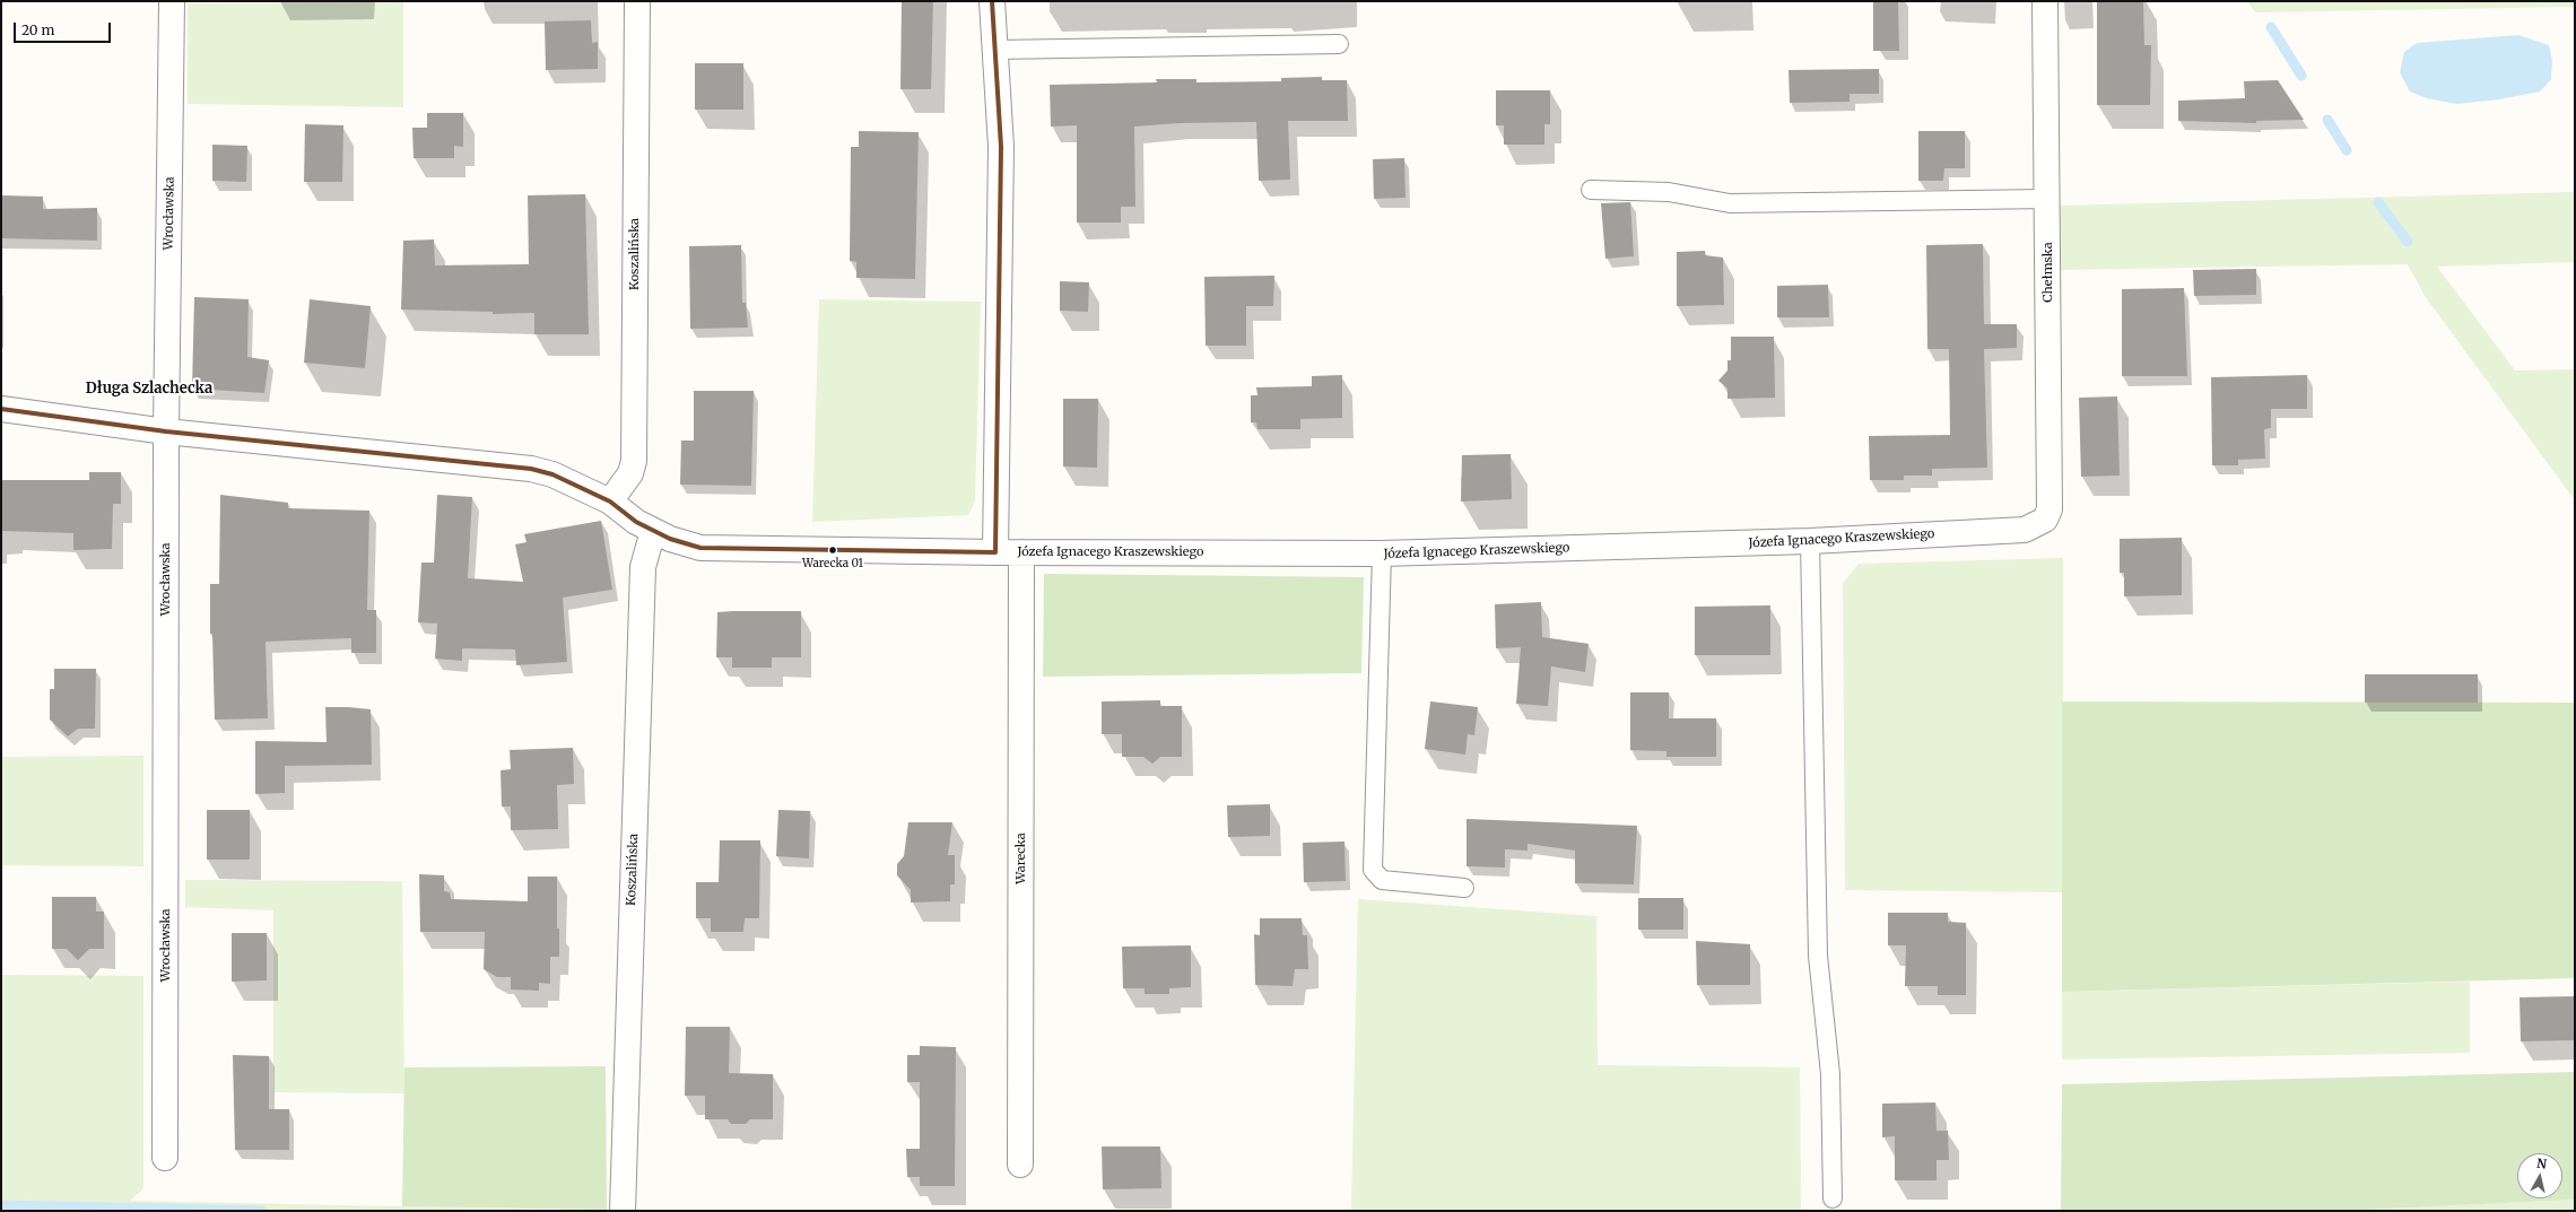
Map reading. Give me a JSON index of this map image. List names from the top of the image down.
{
  "streets": {
    "street": [
      "Wrocławska",
      "Koszalińska",
      "Chełmska",
      "Józefa Ignacego Kraszewskiego",
      "Warecka"
    ]
  },
  "crossings": [
    ["Wrocławska", "Józefa Ignacego Kraszewskiego"],
    ["Koszalińska", "Józefa Ignacego Kraszewskiego"],
    ["Chełmska", "Józefa Ignacego Kraszewskiego"],
    ["Józefa Ignacego Kraszewskiego", "Warecka"]
  ],
  "districts": ["Długa Szlachecka"],
  "places": ["Warecka 01"],
  "scale_bar": "20 m",
  "north": "top"
}
